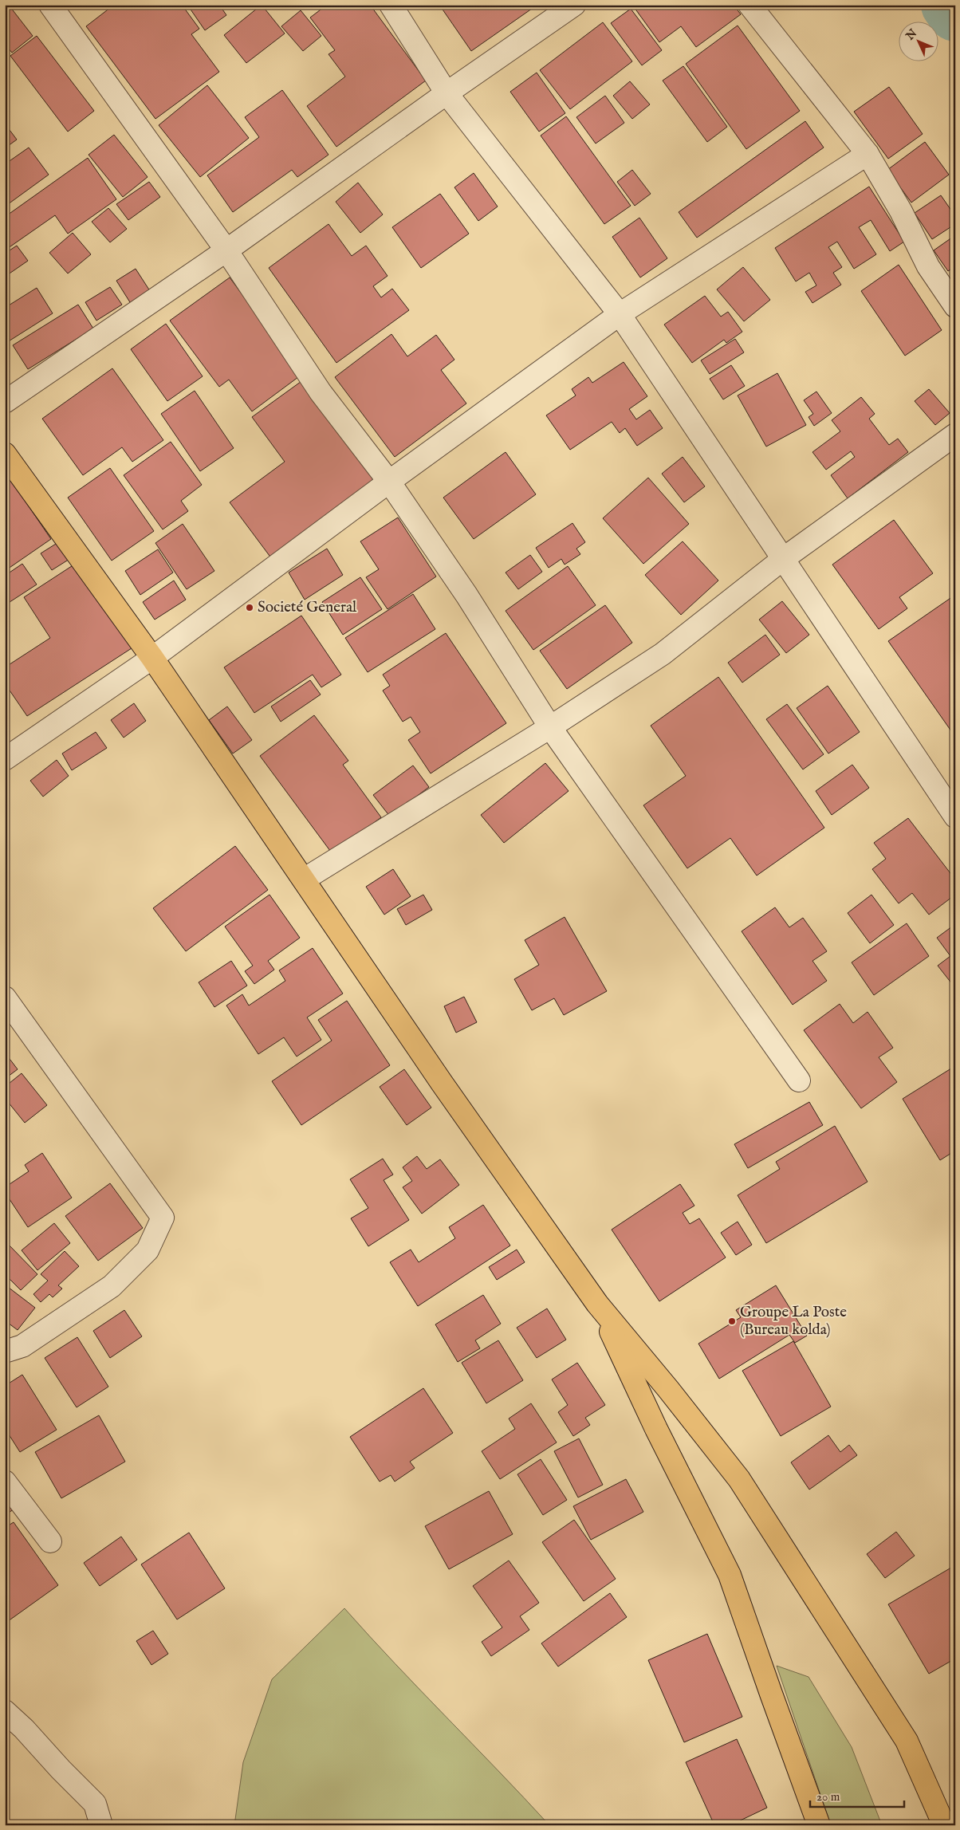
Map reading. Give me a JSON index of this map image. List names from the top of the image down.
{
  "places": ["Societé General", "Groupe La Poste (Bureau kolda)"],
  "scale_bar": "20 m",
  "north": "top left"
}
